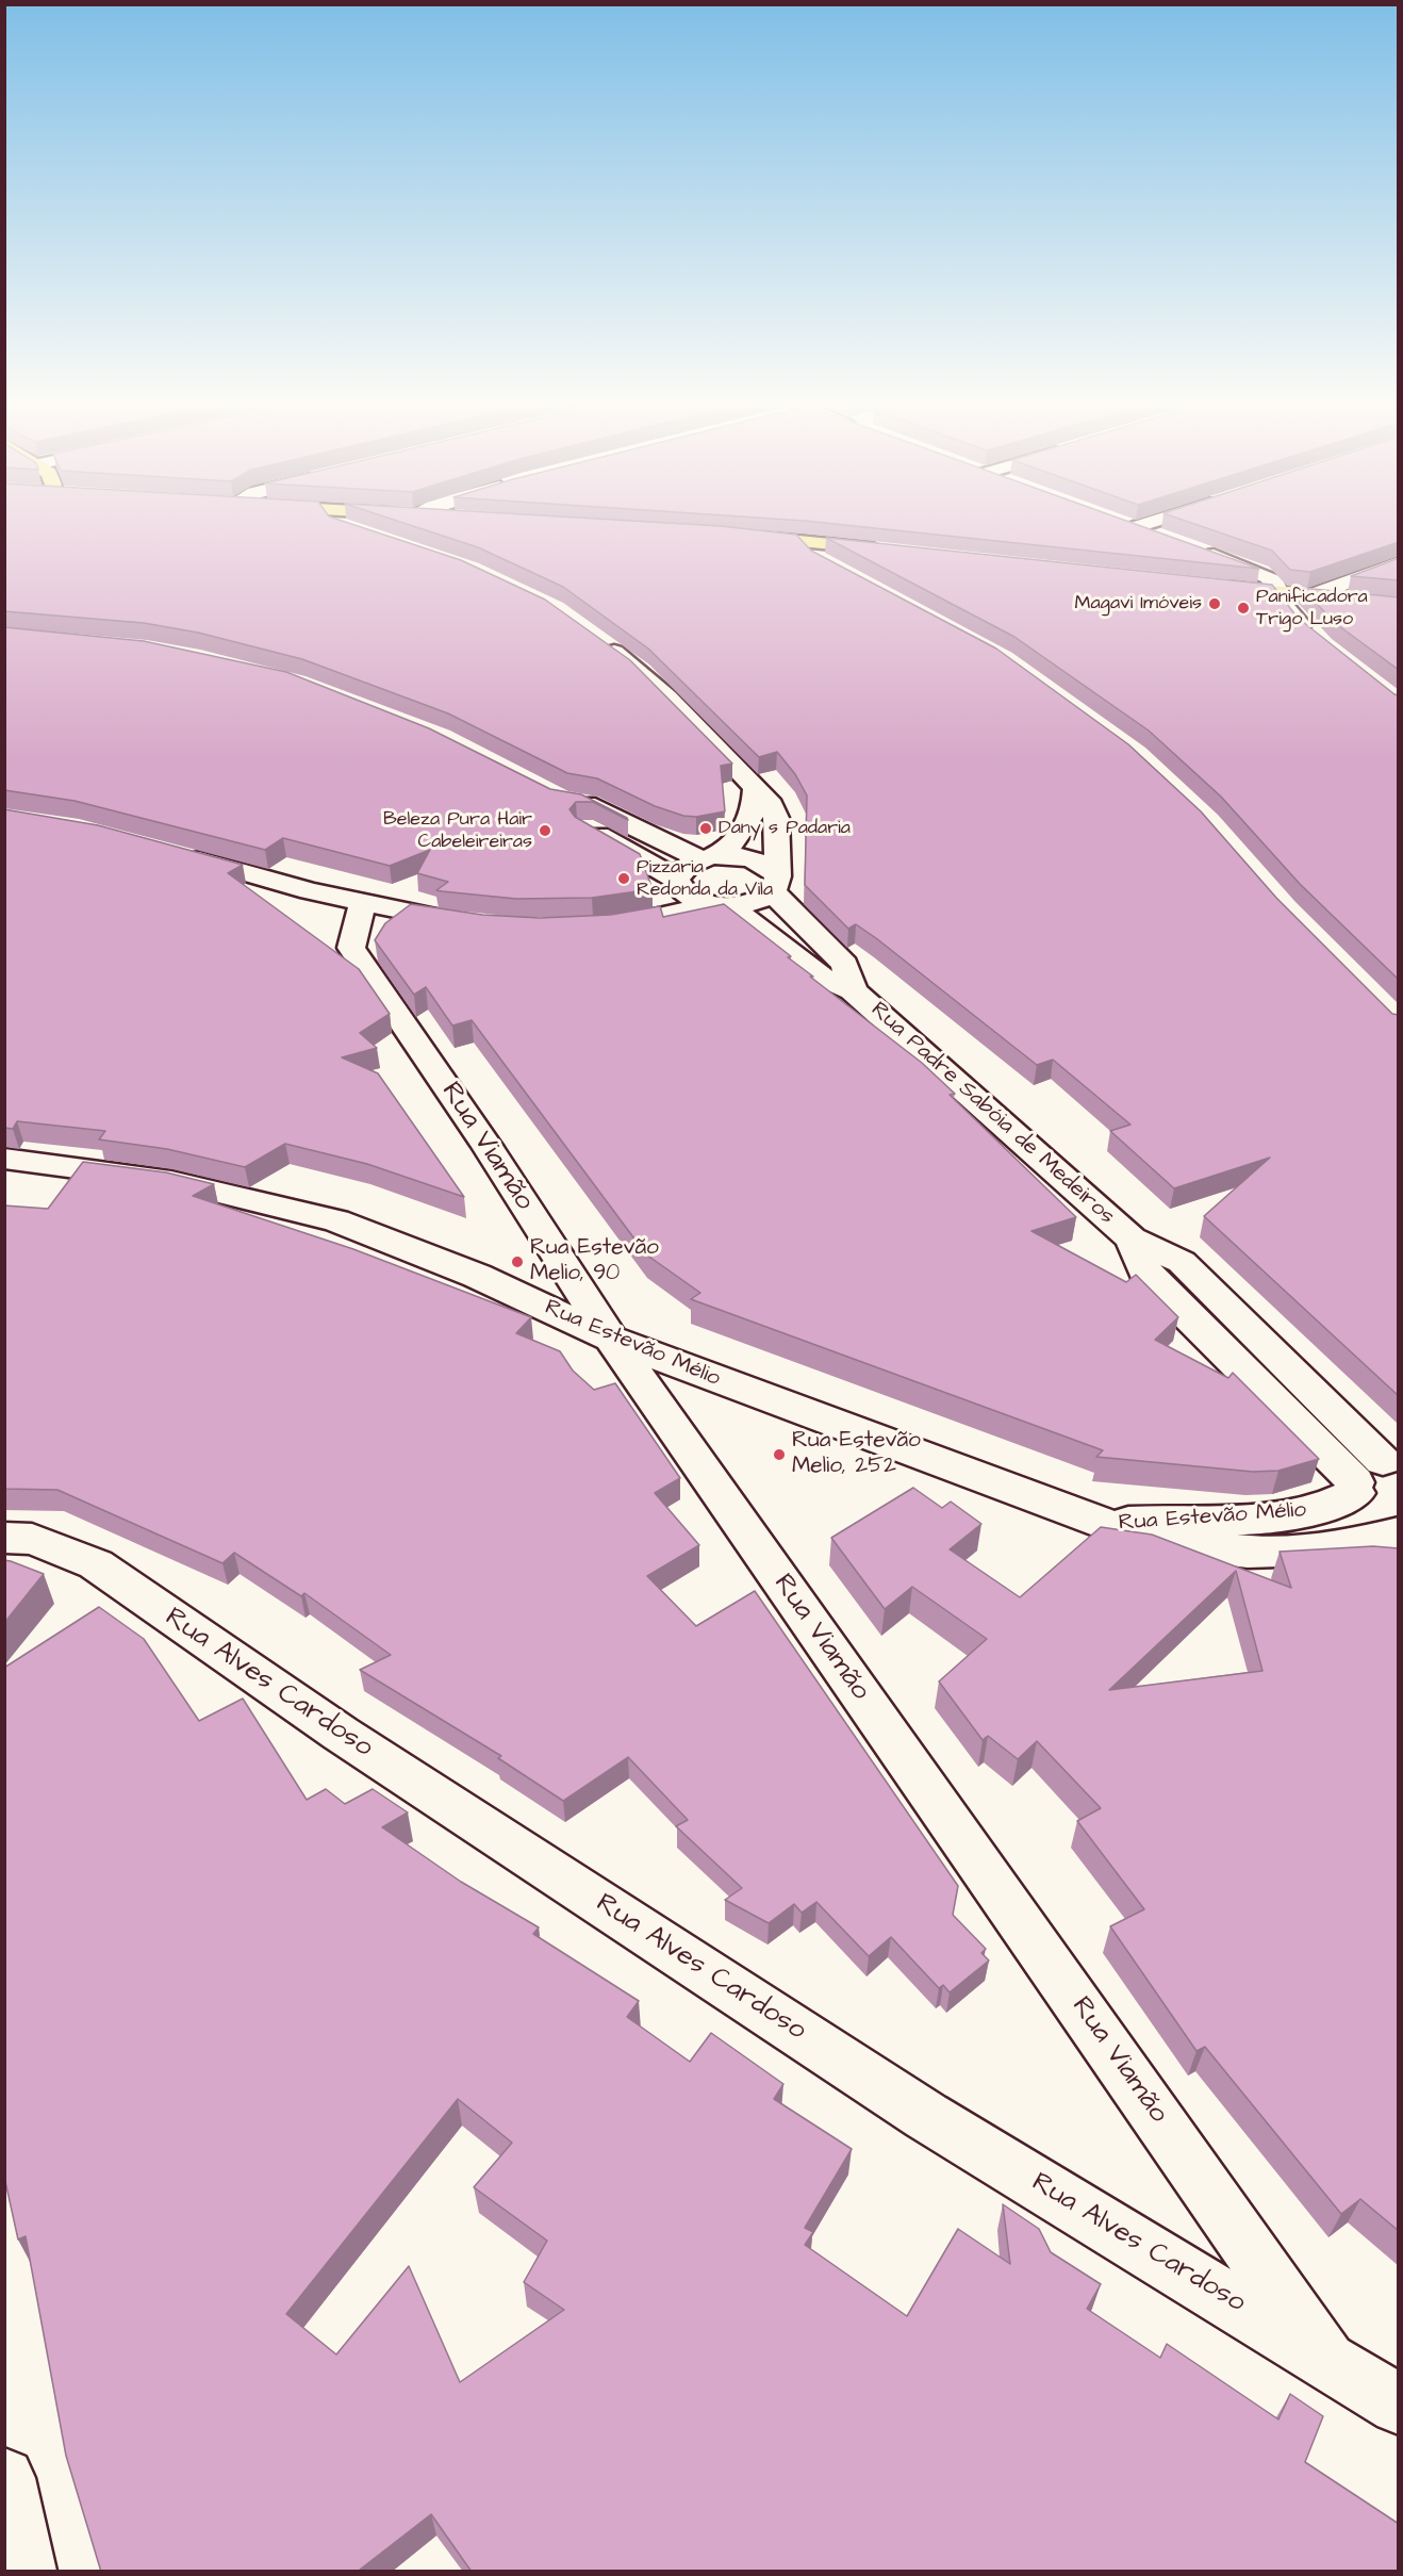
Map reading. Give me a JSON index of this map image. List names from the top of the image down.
{
  "streets": {
    "street": [
      "Rua Padre Sabóia de Medeiros",
      "Rua Viamão",
      "Rua Estevão Mélio",
      "Rua Alves Cardoso"
    ]
  },
  "crossings": [
    ["Rua Padre Sabóia de Medeiros", "Rua Estevão Mélio"],
    ["Rua Viamão", "Rua Estevão Mélio"],
    ["Rua Viamão", "Rua Alves Cardoso"]
  ],
  "places": [
    "Magavi Imóveis",
    "Panificadora Trigo Luso",
    "Dany s Padaria",
    "Beleza Pura Hair Cabeleireiras",
    "Pizzaria Redonda da Vila",
    "Rua Estevão Melio, 90",
    "Rua Estevão Melio, 252"
  ]
}
